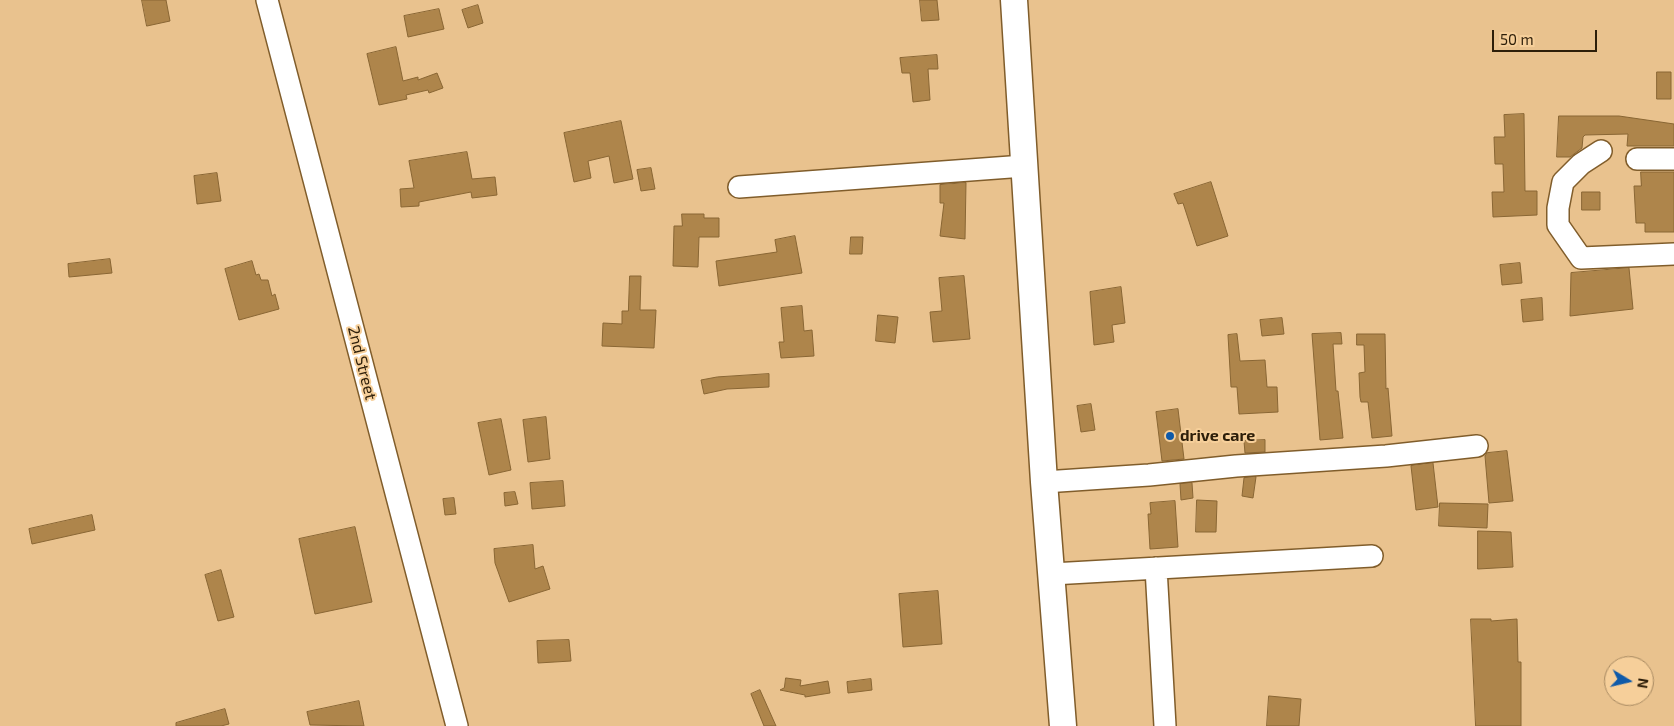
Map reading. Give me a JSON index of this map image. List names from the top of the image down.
{
  "streets": {
    "street": ["2nd Street"]
  },
  "places": ["drive care"],
  "scale_bar": "50 m",
  "north": "right"
}
